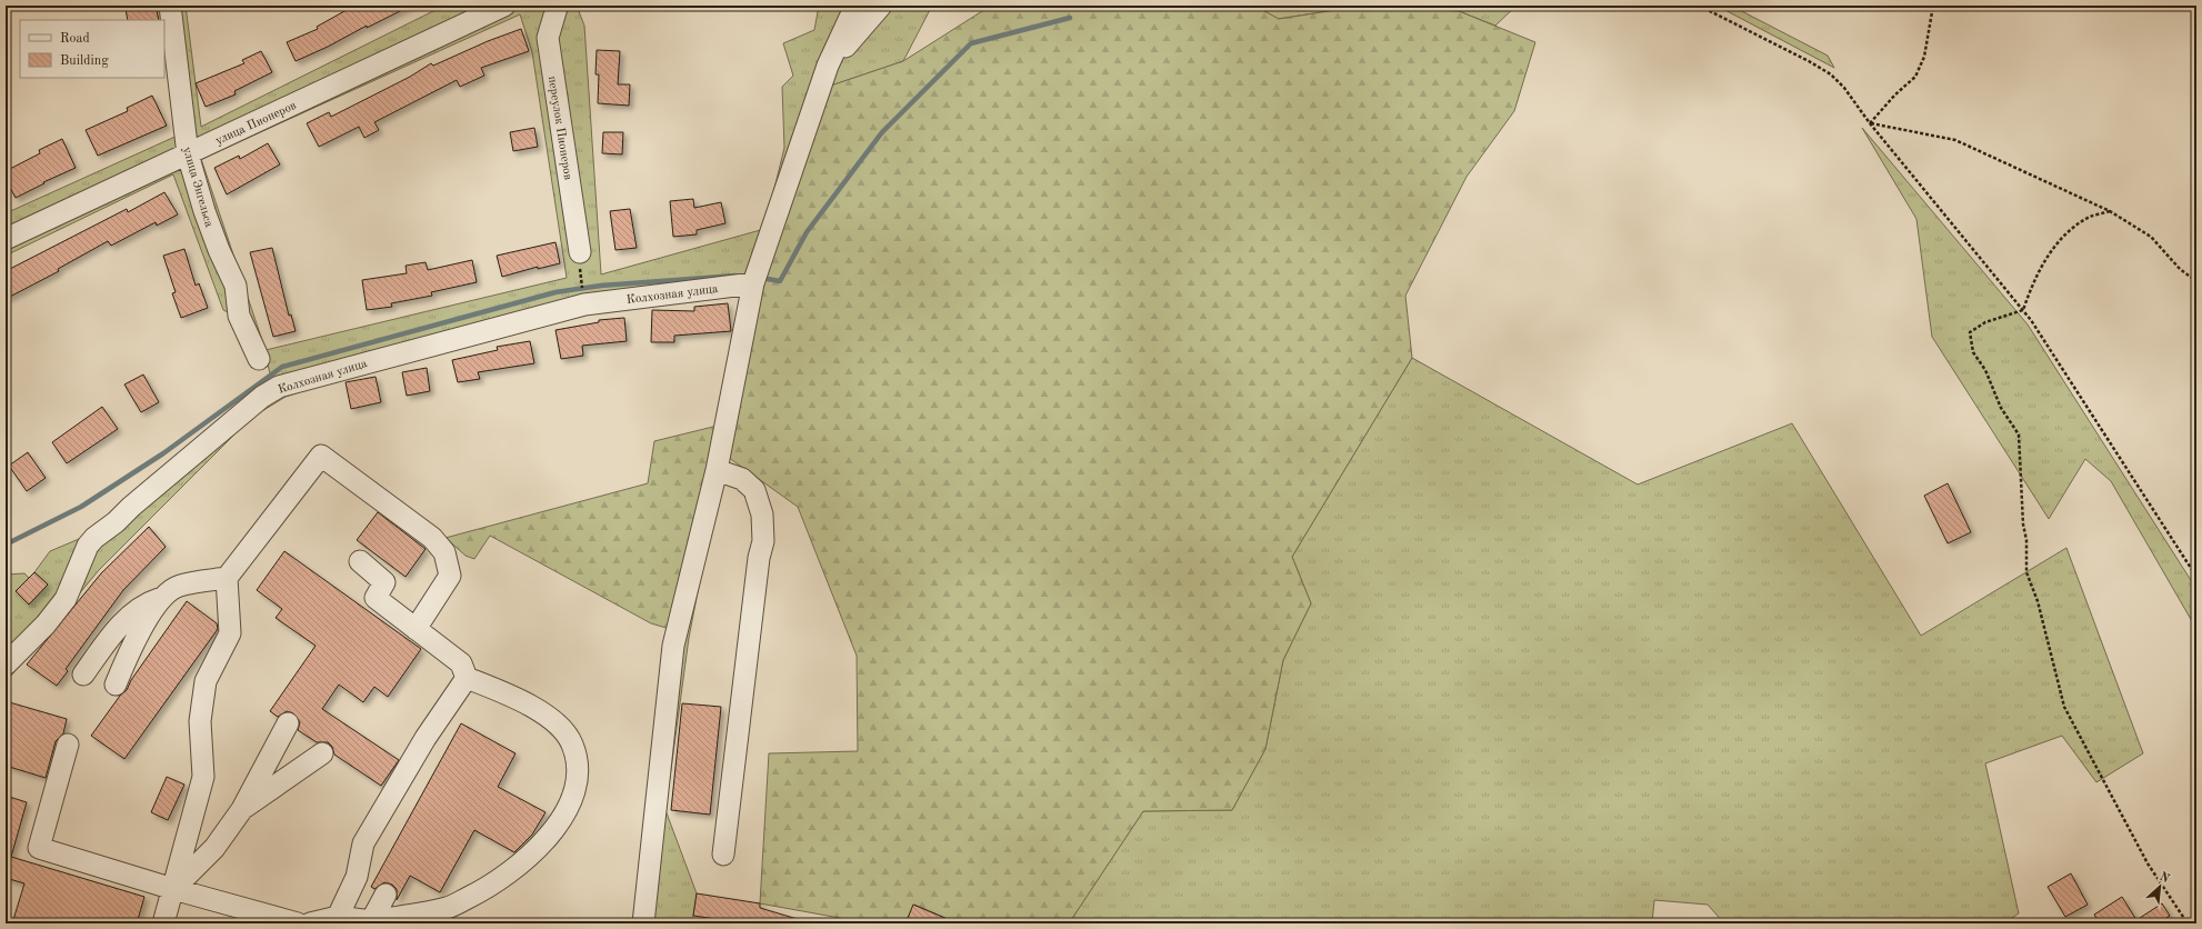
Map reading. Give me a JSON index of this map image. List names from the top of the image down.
{
  "streets": {
    "street": [
      "улица Пионеров",
      "переулок Пионеров",
      "улица Энгельса",
      "Колхозная улица"
    ]
  },
  "crossings": [
    ["улица Пионеров", "улица Энгельса"]
  ],
  "legend": ["Road", "Building"],
  "north": "top right"
}
